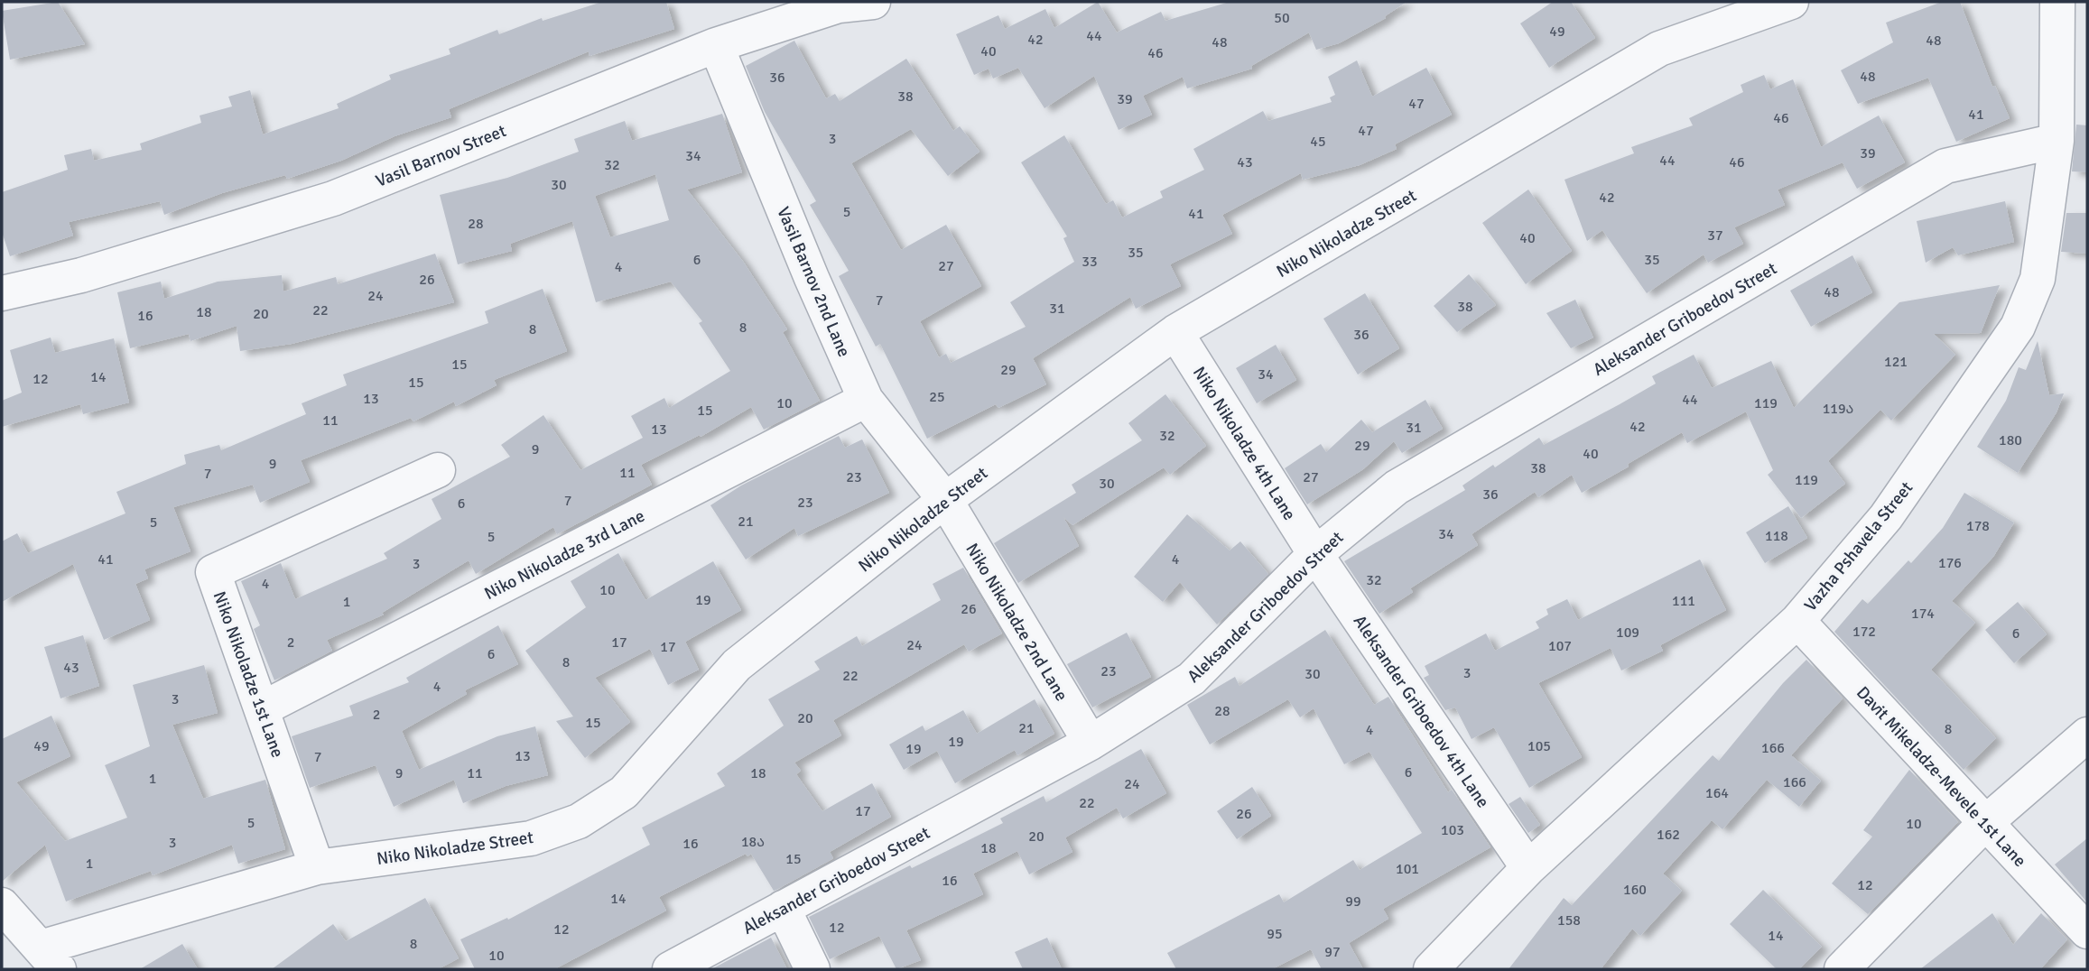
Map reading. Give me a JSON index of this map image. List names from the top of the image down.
{
  "streets": {
    "street": [
      "Vasil Barnov Street",
      "Niko Nikoladze Street",
      "Vasil Barnov 2nd Lane",
      "Aleksander Griboedov Street",
      "Niko Nikoladze 4th Lane",
      "Vazha Pshavela Street",
      "Niko Nikoladze 3rd Lane",
      "Niko Nikoladze 2nd Lane",
      "Niko Nikoladze 1st Lane",
      "Aleksander Griboedov 4th Lane",
      "Davit Mikeladze-Mevele 1st Lane"
    ]
  },
  "crossings": [
    ["Vasil Barnov Street", "Vasil Barnov 2nd Lane"],
    ["Niko Nikoladze Street", "Vasil Barnov 2nd Lane"],
    ["Niko Nikoladze Street", "Niko Nikoladze 4th Lane"],
    ["Niko Nikoladze Street", "Niko Nikoladze 2nd Lane"],
    ["Niko Nikoladze Street", "Niko Nikoladze 1st Lane"],
    ["Vasil Barnov 2nd Lane", "Niko Nikoladze 3rd Lane"],
    ["Vasil Barnov 2nd Lane", "Niko Nikoladze 2nd Lane"],
    ["Aleksander Griboedov Street", "Niko Nikoladze 4th Lane"],
    ["Aleksander Griboedov Street", "Vazha Pshavela Street"],
    ["Aleksander Griboedov Street", "Niko Nikoladze 2nd Lane"],
    ["Aleksander Griboedov Street", "Aleksander Griboedov 4th Lane"],
    ["Niko Nikoladze 4th Lane", "Aleksander Griboedov 4th Lane"],
    ["Vazha Pshavela Street", "Aleksander Griboedov 4th Lane"],
    ["Vazha Pshavela Street", "Davit Mikeladze-Mevele 1st Lane"],
    ["Niko Nikoladze 3rd Lane", "Niko Nikoladze 1st Lane"]
  ],
  "house_numbers": [
    "50",
    "49",
    "44",
    "42",
    "48",
    "48",
    "40",
    "46",
    "48",
    "36",
    "38",
    "39",
    "47",
    "41",
    "46",
    "47",
    "3",
    "45",
    "39",
    "34",
    "44",
    "43",
    "46",
    "32",
    "30",
    "42",
    "5",
    "41",
    "28",
    "37",
    "40",
    "35",
    "6",
    "35",
    "33",
    "27",
    "4",
    "26",
    "48",
    "24",
    "7",
    "38",
    "31",
    "22",
    "18",
    "20",
    "16",
    "8",
    "8",
    "36",
    "121",
    "15",
    "29",
    "34",
    "14",
    "12",
    "15",
    "25",
    "13",
    "44",
    "10",
    "119",
    "119ა",
    "15",
    "11",
    "42",
    "31",
    "13",
    "32",
    "180",
    "29",
    "9",
    "40",
    "9",
    "38",
    "11",
    "7",
    "23",
    "27",
    "119",
    "30",
    "36",
    "7",
    "23",
    "6",
    "21",
    "5",
    "178",
    "34",
    "118",
    "5",
    "41",
    "4",
    "176",
    "3",
    "32",
    "4",
    "10",
    "19",
    "111",
    "1",
    "26",
    "174",
    "172",
    "109",
    "6",
    "2",
    "17",
    "24",
    "107",
    "17",
    "6",
    "8",
    "43",
    "23",
    "3",
    "30",
    "22",
    "4",
    "3",
    "28",
    "2",
    "20",
    "15",
    "21",
    "8",
    "4",
    "19",
    "49",
    "105",
    "166",
    "19",
    "13",
    "7",
    "6",
    "9",
    "11",
    "18",
    "1",
    "166",
    "24",
    "164",
    "22",
    "17",
    "26",
    "5",
    "10",
    "103",
    "162",
    "20",
    "18ა",
    "3",
    "16",
    "18",
    "15",
    "1",
    "101",
    "16",
    "12",
    "160",
    "14",
    "99",
    "158",
    "12",
    "12",
    "95",
    "14",
    "8",
    "97",
    "10"
  ]
}
